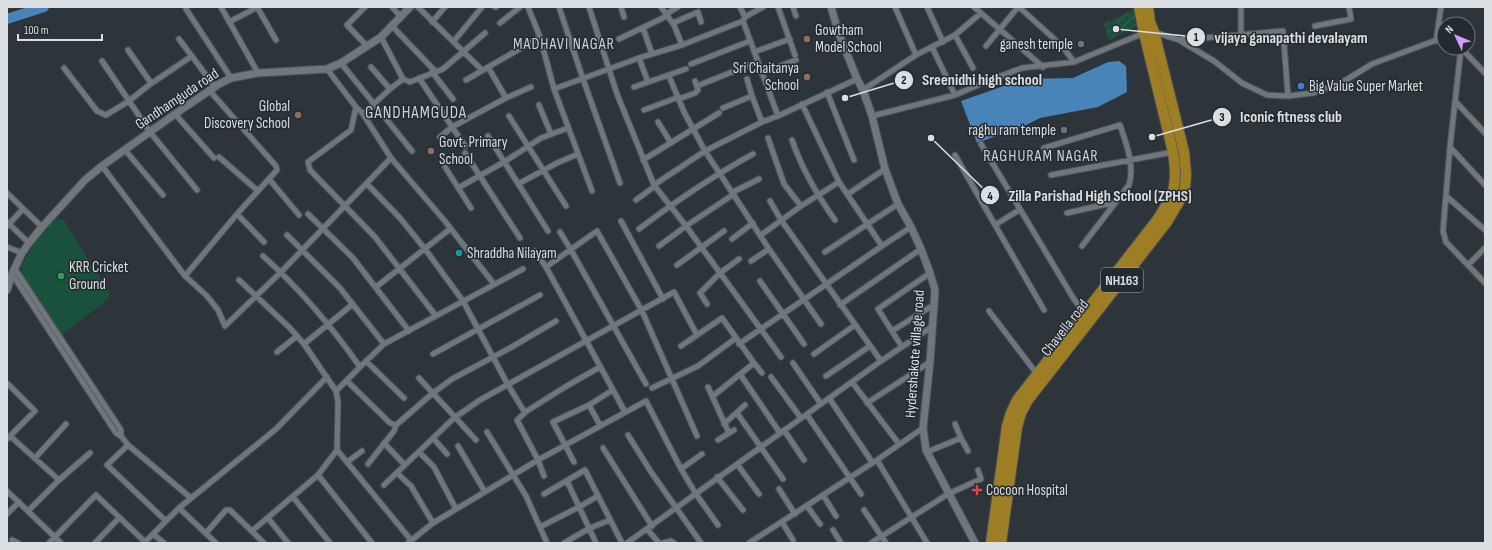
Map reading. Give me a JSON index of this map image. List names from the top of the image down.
{
  "streets": {
    "highway": ["NH163", "Chavella road"],
    "street": ["Gandhamguda road", "Hydershakote village road"]
  },
  "districts": ["MADHAVI NAGAR", "GANDHAMGUDA", "RAGHURAM NAGAR"],
  "places": {
    "other": [
      "vijaya ganapathi devalayam",
      "Gowtham Model School",
      "ganesh temple",
      "Sri Chaitanya School",
      "Big Value Super Market",
      "Sreenidhi high school",
      "Global Discovery School",
      "raghu ram temple",
      "Iconic fitness club",
      "Zilla Parishad High School (ZPHS)",
      "Govt. Primary School",
      "Shraddha Nilayam",
      "KRR Cricket Ground"
    ],
    "health": ["Cocoon Hospital"]
  },
  "scale_bar": "100 m",
  "north": "top left"
}
